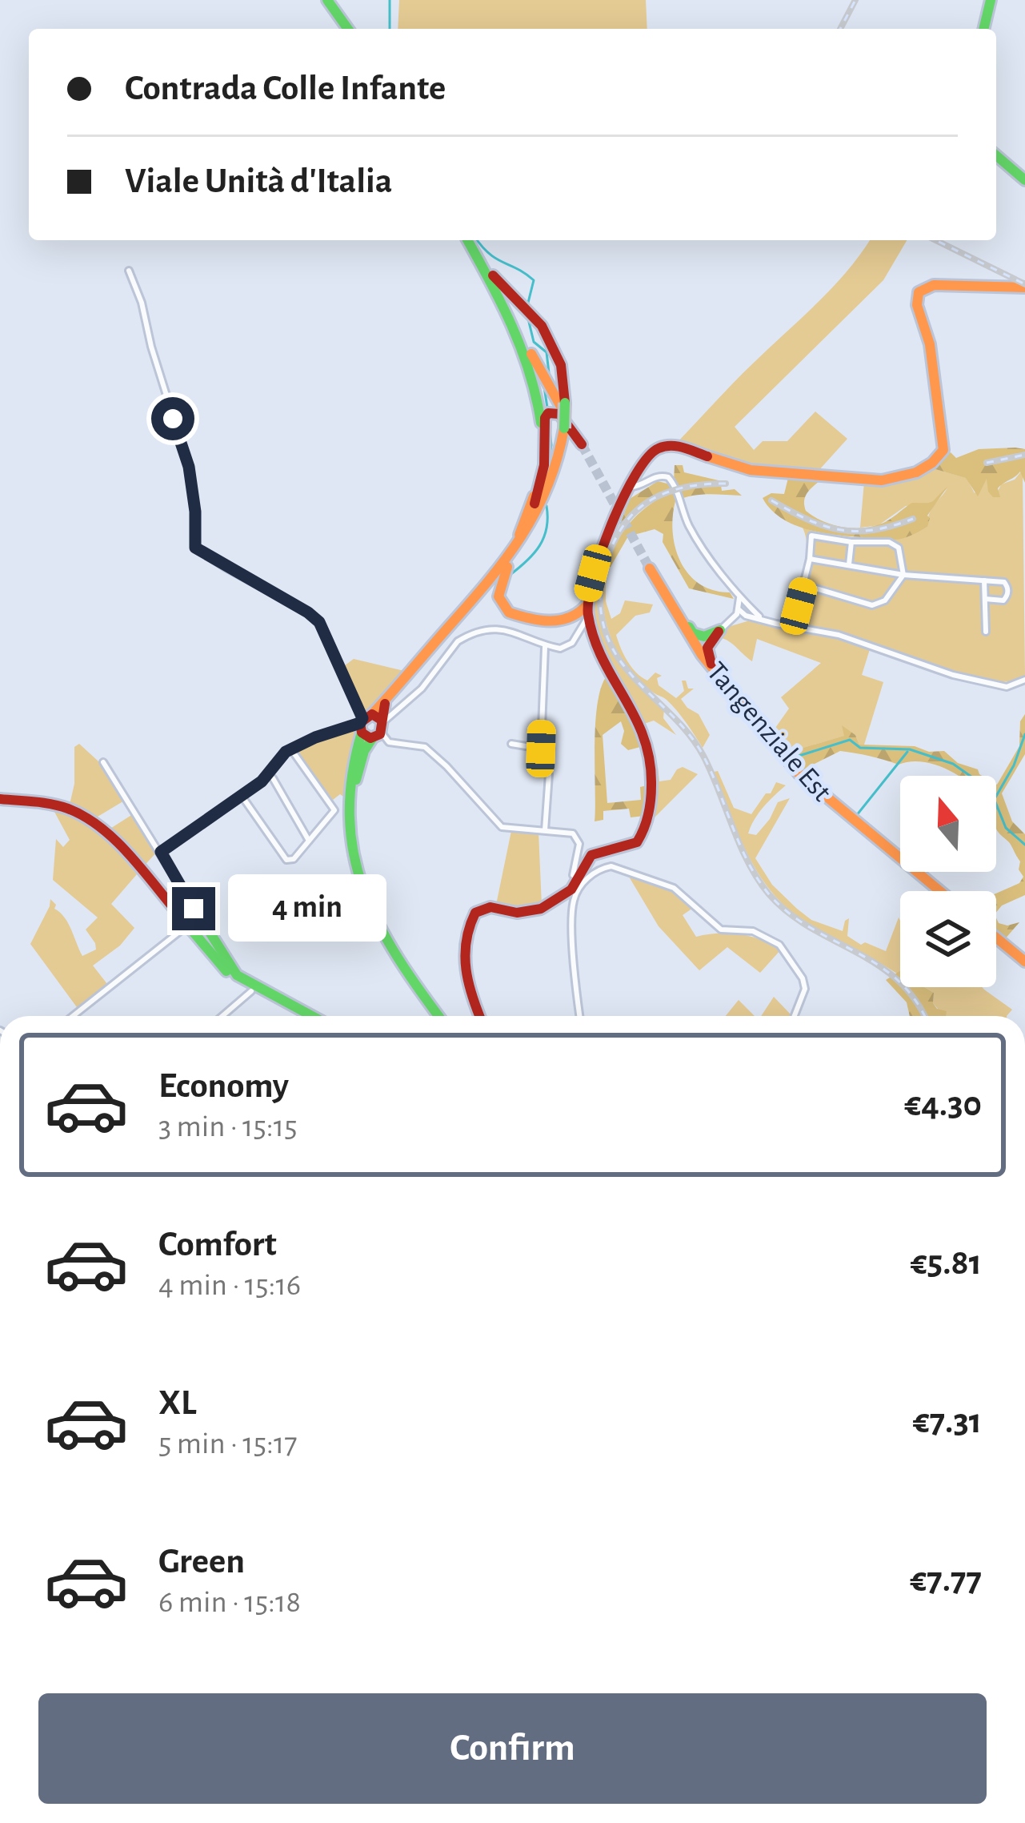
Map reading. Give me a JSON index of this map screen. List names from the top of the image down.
{
  "streets": {
    "main road": ["Tangenziale Est"]
  },
  "north": "top",
  "page": {
    "banner": ["Contrada Colle Infante", "Viale Unità d'Italia"],
    "bubble": "4 min",
    "list": [
      {
        "name": "Economy",
        "note": "3 min · 15:15",
        "value": "€4.30"
      },
      {
        "name": "Comfort",
        "note": "4 min · 15:16",
        "value": "€5.81"
      },
      {
        "name": "XL",
        "note": "5 min · 15:17",
        "value": "€7.31"
      },
      {
        "name": "Green",
        "note": "6 min · 15:18",
        "value": "€7.77"
      }
    ],
    "buttons": "Confirm"
  }
}
